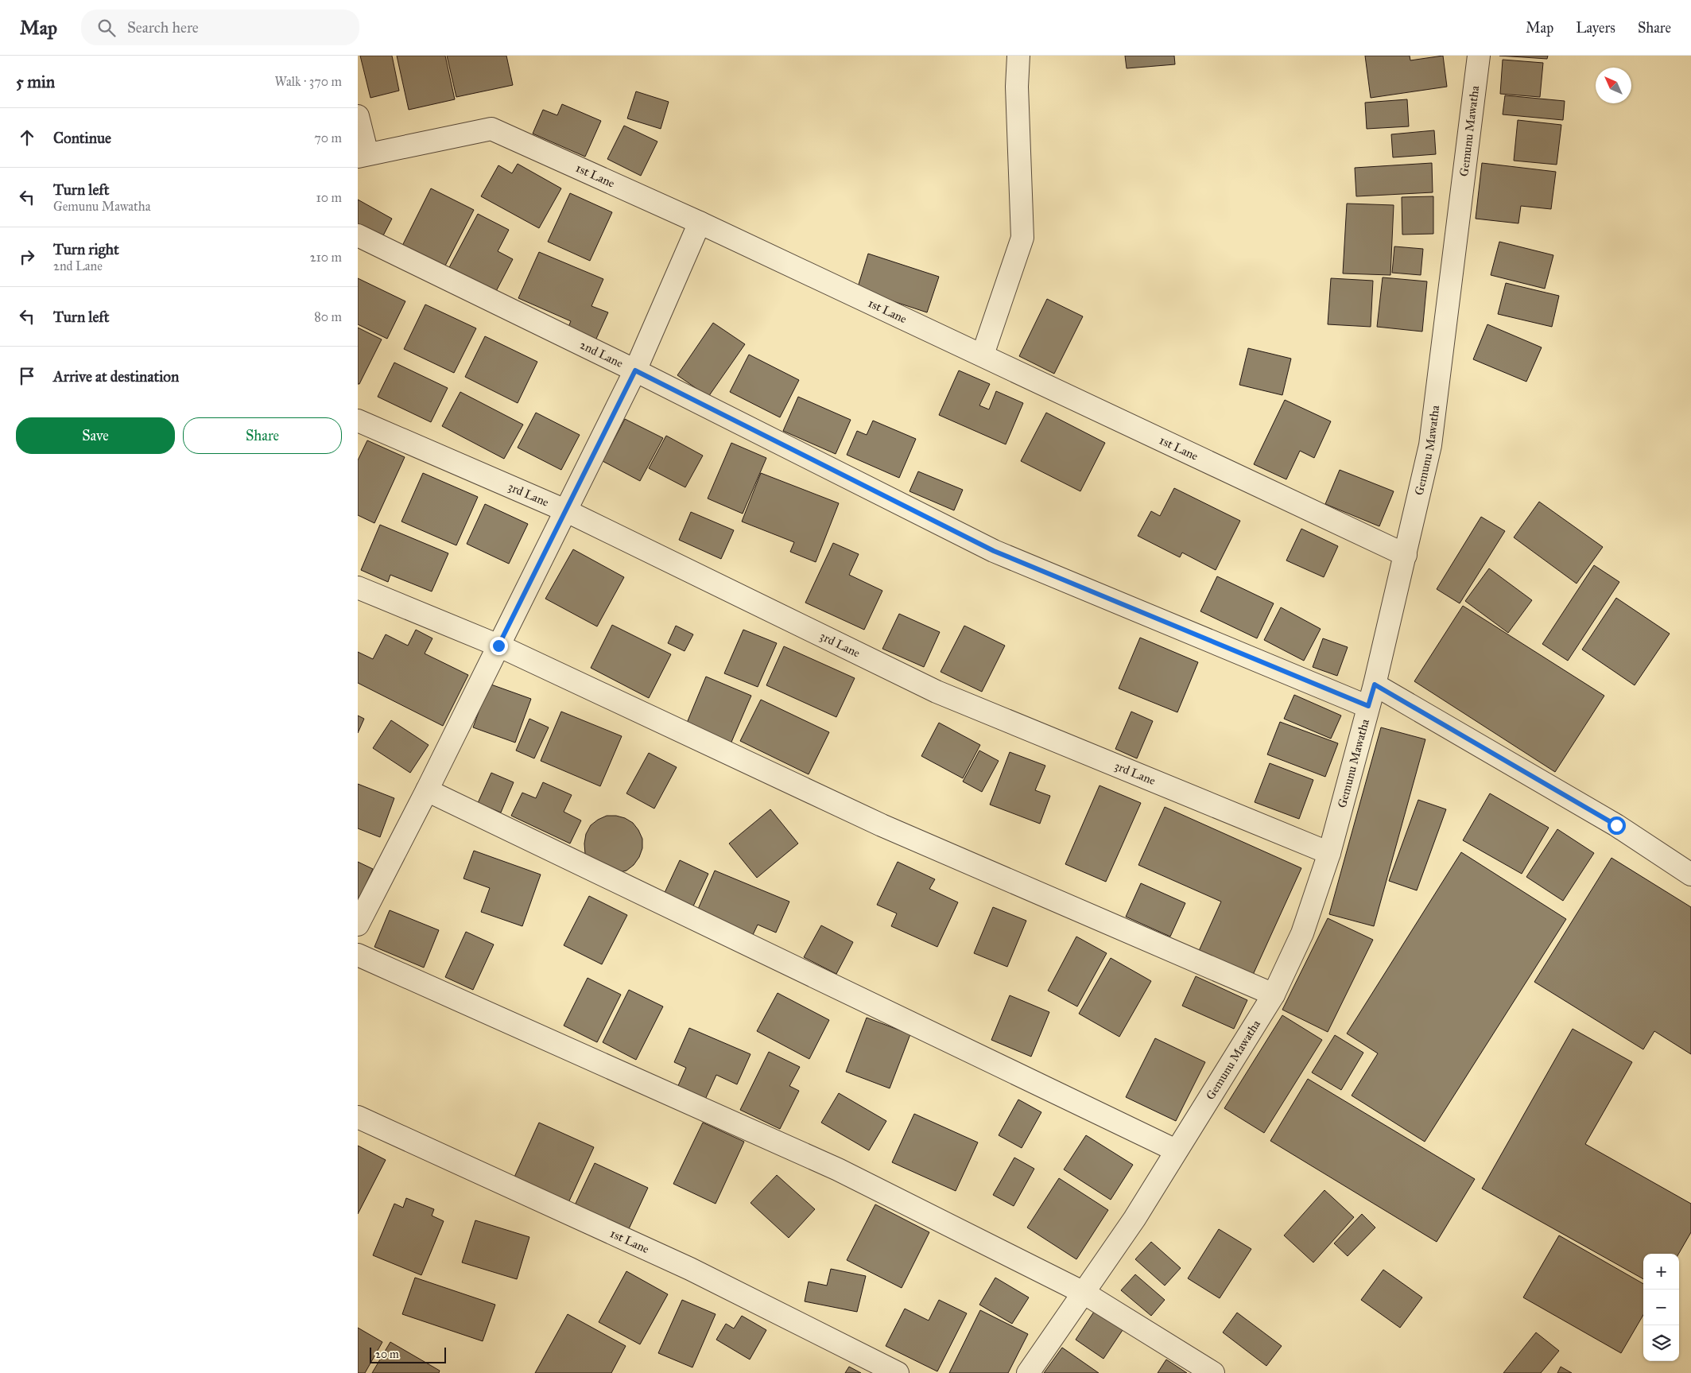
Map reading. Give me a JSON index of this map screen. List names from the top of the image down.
{
  "streets": {
    "street": [
      "Gemunu Mawatha",
      "1st Lane",
      "2nd Lane",
      "3rd Lane"
    ]
  },
  "crossings": [
    ["Gemunu Mawatha", "1st Lane"],
    ["Gemunu Mawatha", "2nd Lane"],
    ["Gemunu Mawatha", "3rd Lane"]
  ],
  "scale_bar": "20 m",
  "north": "top left",
  "page": {
    "header": "Map",
    "search": "Search here",
    "nav": ["Map", "Layers", "Share"],
    "heading": ["5 min", "Walk · 370 m"],
    "list": [
      ["Continue", "70 m"],
      ["Turn left", "Gemunu Mawatha", "10 m"],
      ["Turn right", "2nd Lane", "210 m"],
      ["Turn left", "80 m"],
      "Arrive at destination"
    ],
    "buttons": ["Save", "Share"],
    "map_buttons": ["+", "−"],
    "scale": "20 m"
  }
}
